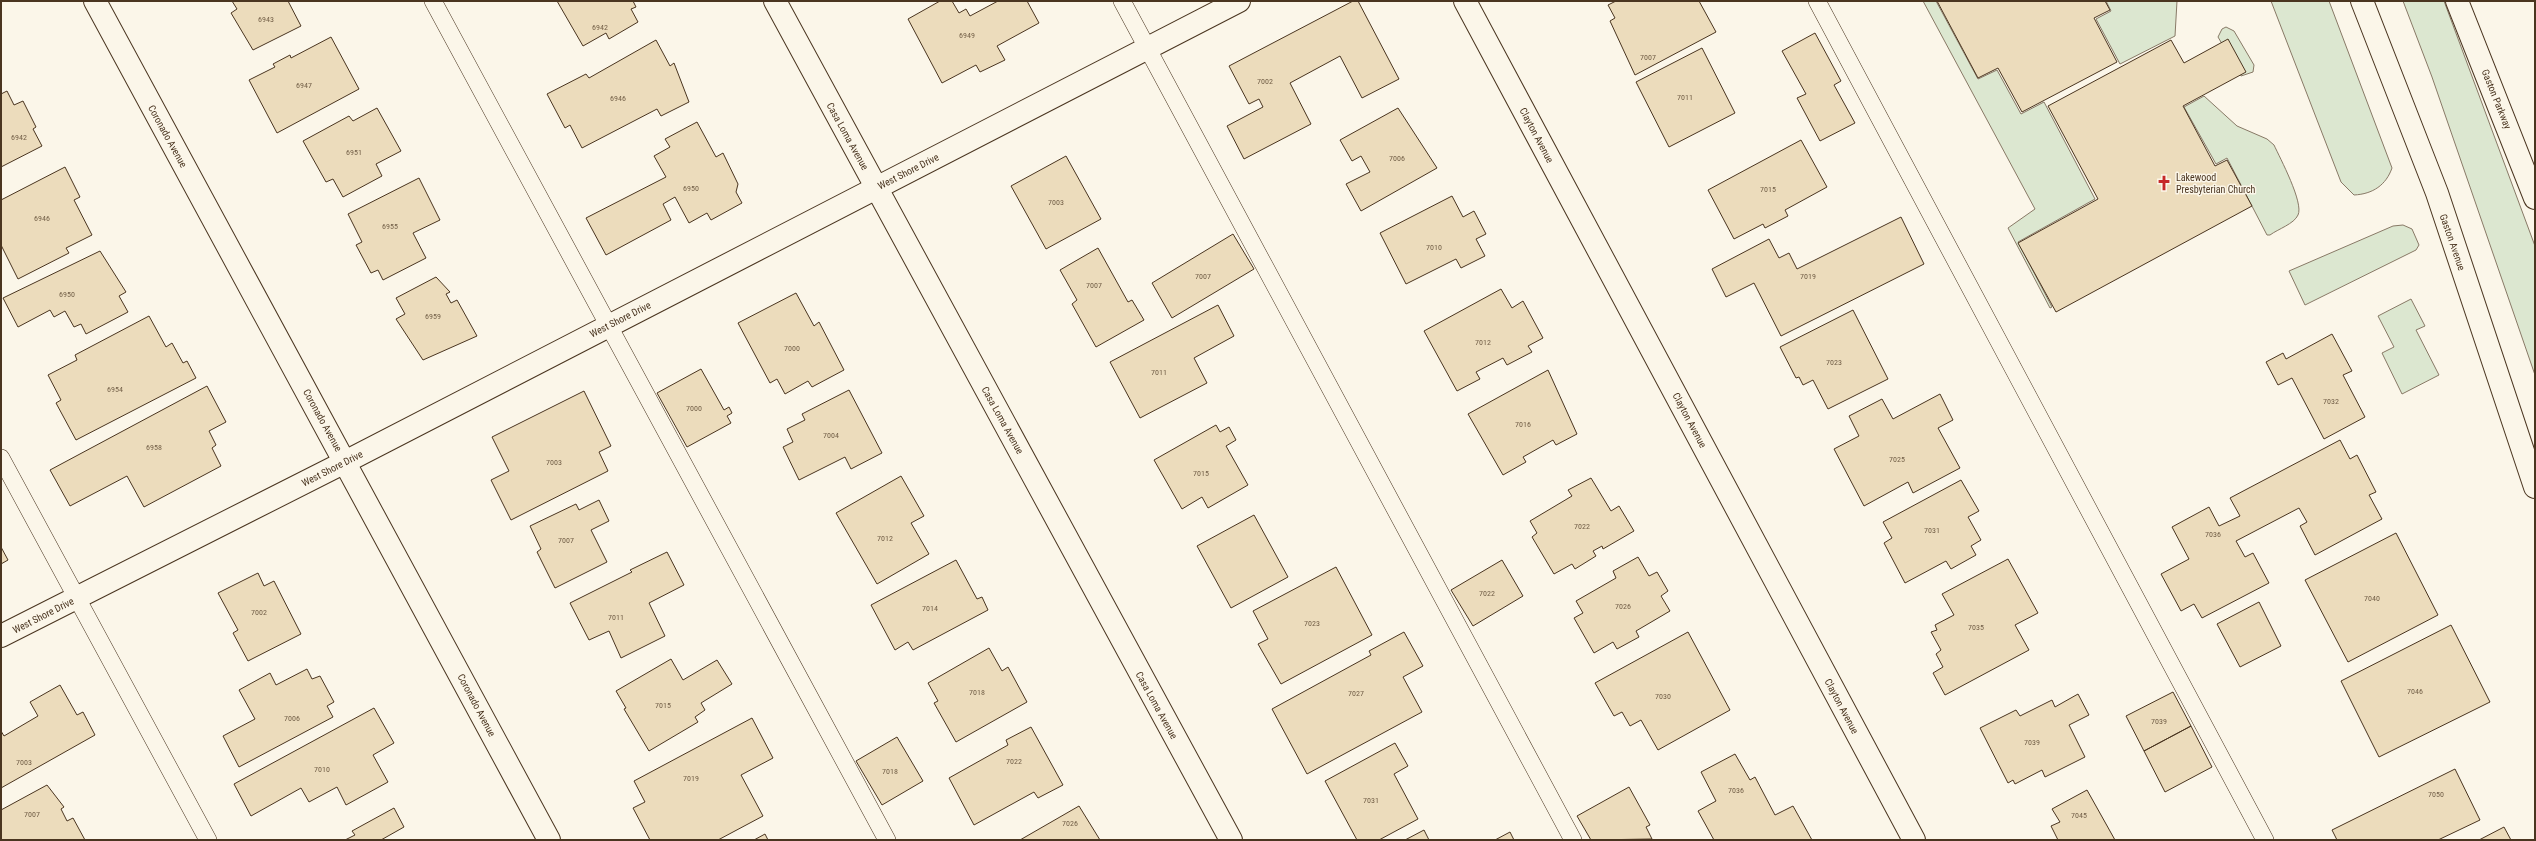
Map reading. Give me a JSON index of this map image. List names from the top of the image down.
{
  "streets": {
    "street": [
      "Gaston Parkway",
      "Clayton Avenue",
      "Coronado Avenue",
      "Casa Loma Avenue",
      "West Shore Drive",
      "Gaston Avenue"
    ]
  },
  "crossings": [
    ["Coronado Avenue", "West Shore Drive"],
    ["Casa Loma Avenue", "West Shore Drive"]
  ],
  "places": {
    "church": ["Lakewood Presbyterian Church"]
  },
  "house_numbers": [
    "6943",
    "6942",
    "6949",
    "7007",
    "7002",
    "6947",
    "7011",
    "6946",
    "6942",
    "6951",
    "7006",
    "6950",
    "7015",
    "7003",
    "6946",
    "6955",
    "7010",
    "7007",
    "7019",
    "7007",
    "6950",
    "6959",
    "7012",
    "7000",
    "7023",
    "7011",
    "6954",
    "7032",
    "7000",
    "7016",
    "7004",
    "6958",
    "7025",
    "7003",
    "7015",
    "7022",
    "7031",
    "7036",
    "7012",
    "7007",
    "7022",
    "7040",
    "7026",
    "7014",
    "7002",
    "7011",
    "7023",
    "7035",
    "7046",
    "7018",
    "7027",
    "7030",
    "7015",
    "7006",
    "7039",
    "7039",
    "7022",
    "7003",
    "7010",
    "7018",
    "7019",
    "7036",
    "7050",
    "7031",
    "7007",
    "7045",
    "7026"
  ]
}
